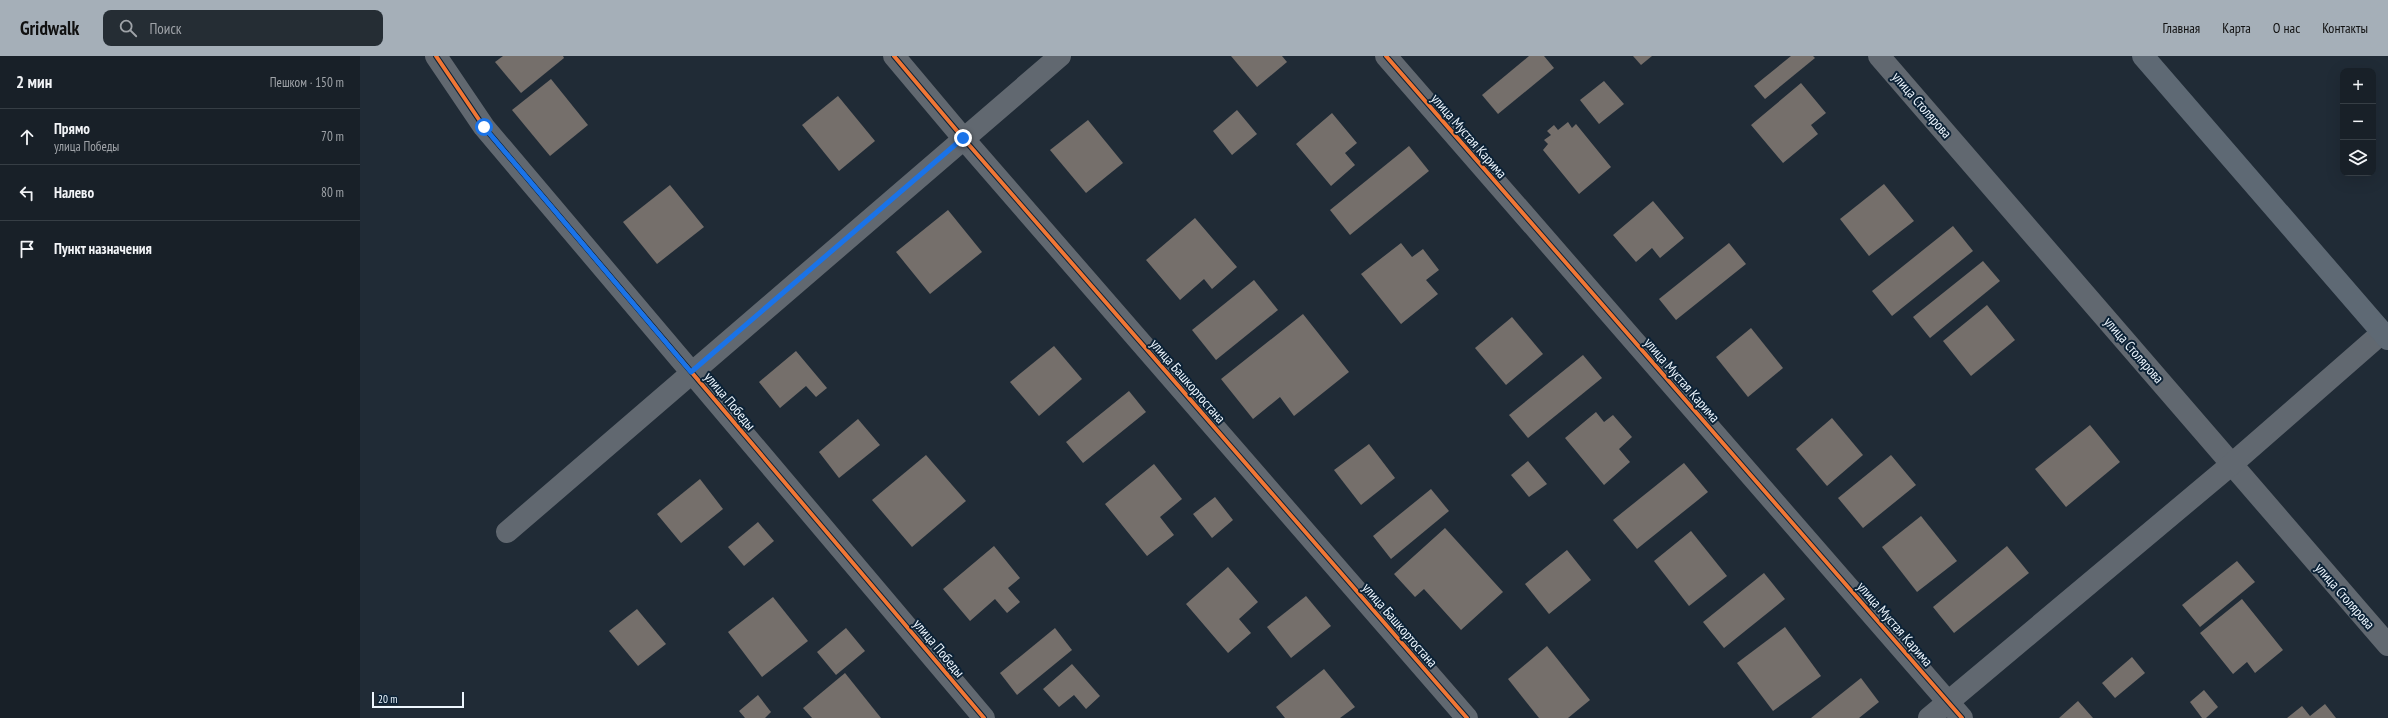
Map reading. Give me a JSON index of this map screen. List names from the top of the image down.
{
  "streets": {
    "street": [
      "улица Столярова",
      "улица Мустая Карима",
      "улица Башкортостана",
      "улица Победы"
    ]
  },
  "scale_bar": "20 m",
  "page": {
    "header": "Gridwalk",
    "search": "Поиск",
    "nav": [
      "Главная",
      "Карта",
      "О нас",
      "Контакты"
    ],
    "heading": ["2 мин", "Пешком · 150 m"],
    "map_buttons": ["+", "−"],
    "list": [
      ["Прямо", "улица Победы", "70 m"],
      ["Налево", "80 m"],
      "Пункт назначения"
    ],
    "scale": "20 m"
  }
}
